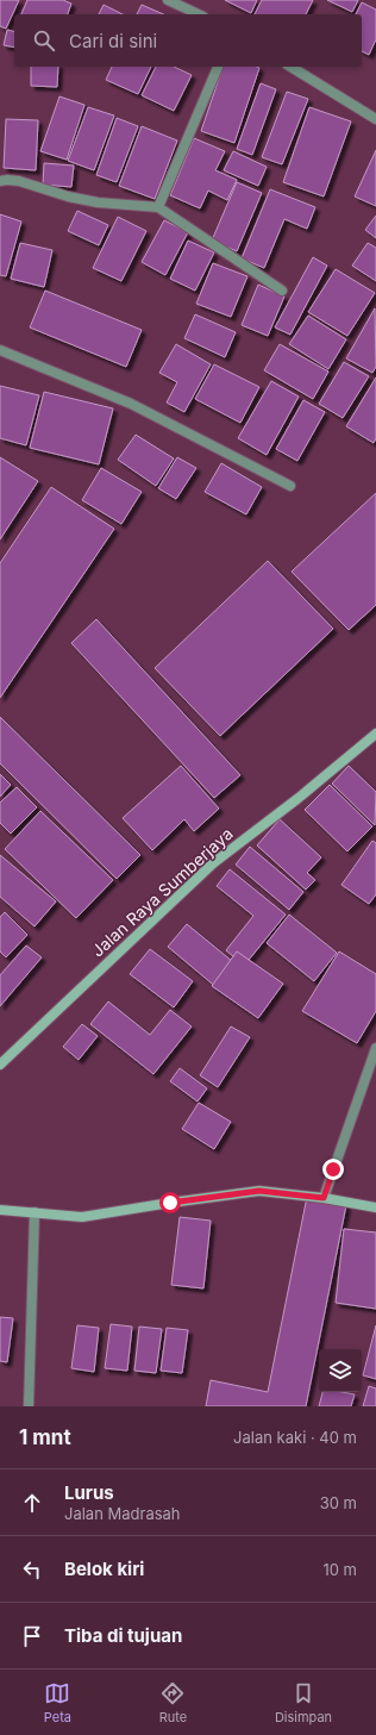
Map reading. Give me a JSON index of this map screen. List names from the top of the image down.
{
  "streets": {
    "street": ["Jalan Raya Sumberjaya"]
  },
  "page": {
    "search": "Cari di sini",
    "heading": ["1 mnt", "Jalan kaki · 40 m"],
    "list": [
      ["Lurus", "Jalan Madrasah", "30 m"],
      ["Belok kiri", "10 m"],
      "Tiba di tujuan"
    ],
    "nav": ["Peta", "Rute", "Disimpan"]
  }
}
